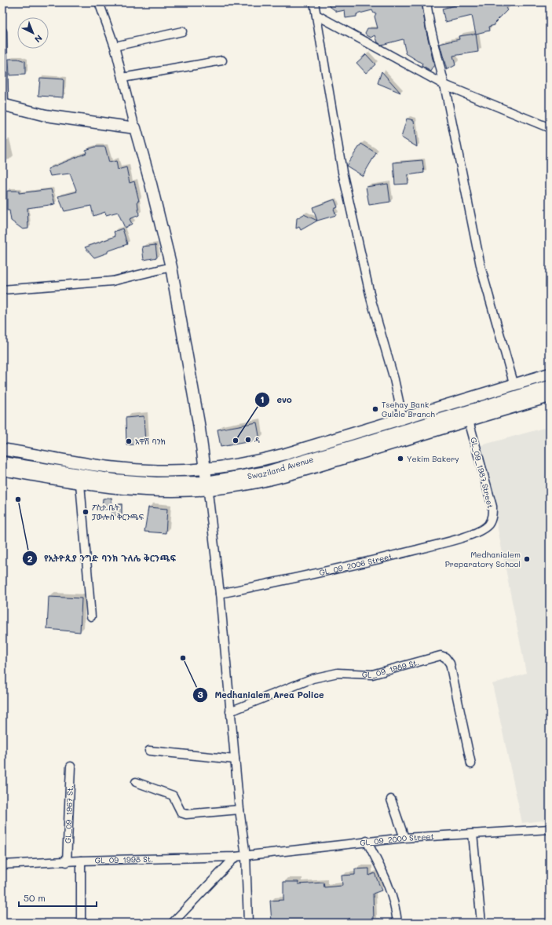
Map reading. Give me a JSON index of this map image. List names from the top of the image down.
{
  "streets": {
    "main road": ["Swaziland Avenue"],
    "street": [
      "GL_09_1987 Street",
      "GL_09_2006 Street",
      "GL_09_1989 St.",
      "GL_09_1967 St.",
      "GL_09_2000 Street",
      "GL_09_1998 St."
    ]
  },
  "crossings": [
    ["GL_09_1987 Street", "GL_09_2006 Street"],
    ["GL_09_1967 St.", "GL_09_1998 St."],
    ["GL_09_2000 Street", "GL_09_1998 St."]
  ],
  "places": [
    "Tsehay Bank Gulele Branch",
    "ዳ",
    "evo",
    "አዋሽ ባንክ",
    "Yekim Bakery",
    "የኢትዮጲያ ንግድ ባንክ ጉለሌ ቅርንጫፍ",
    "ፖስታ ቤት ፓውሎስ ቅርንጫፍ",
    "Medhanialem Preparatory School",
    "Medhanialem Area Police"
  ],
  "scale_bar": "50 m",
  "north": "bottom right"
}
